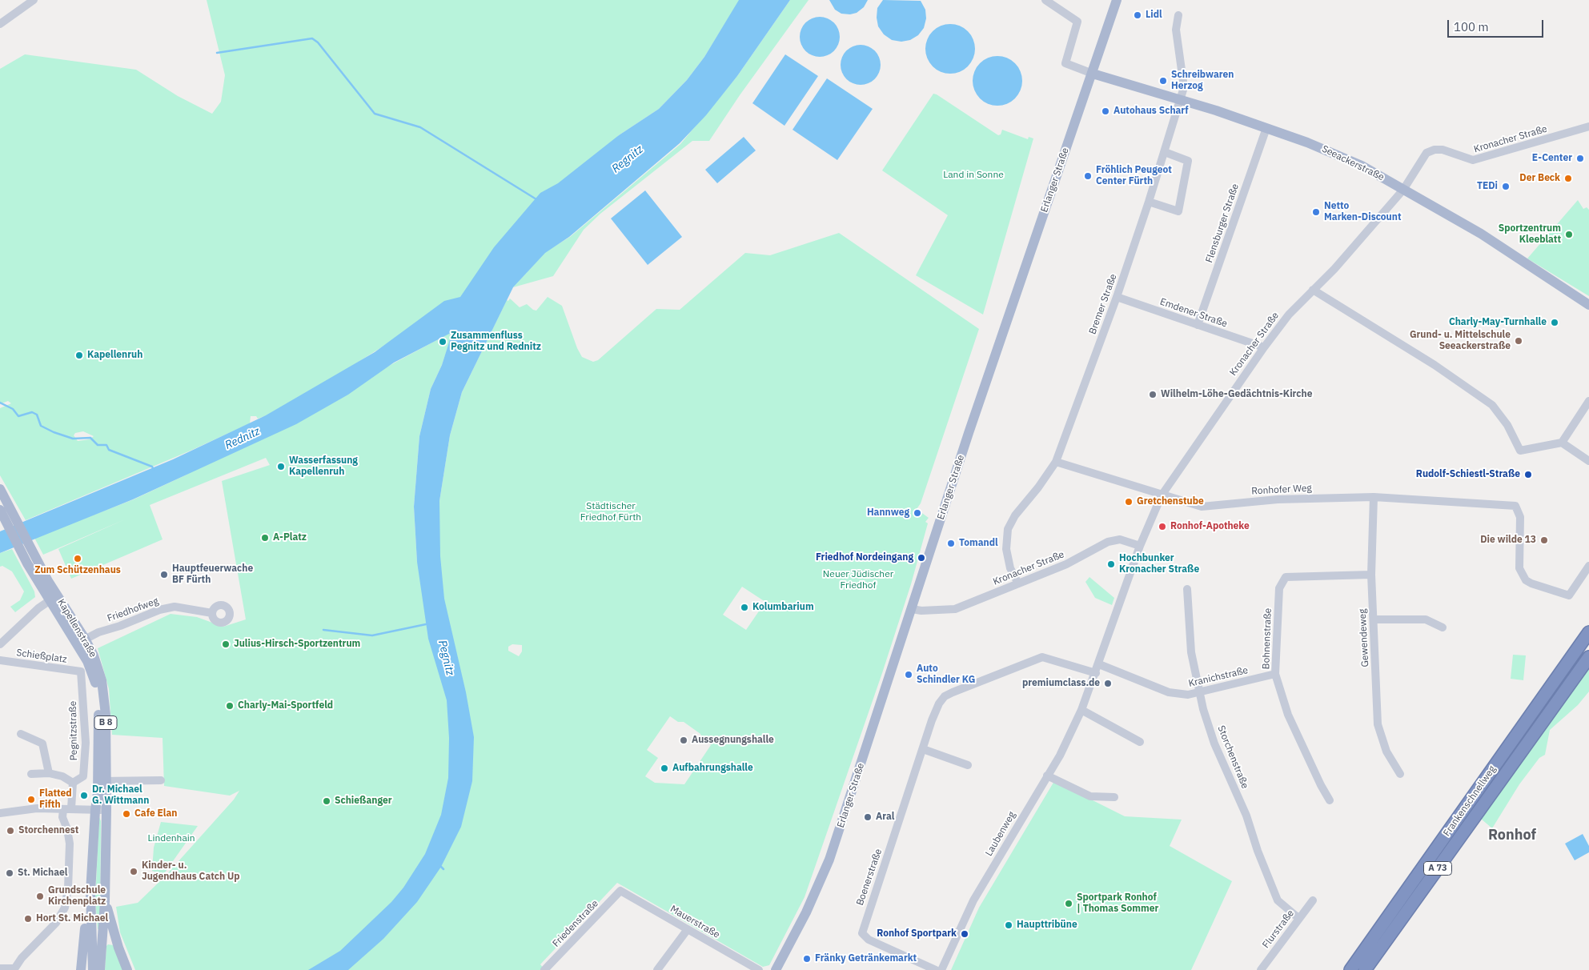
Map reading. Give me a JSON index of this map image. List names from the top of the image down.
{
  "streets": {
    "highway": ["Frankenschnellweg", "A 73"],
    "main road": [
      "Seeackerstraße",
      "Erlanger Straße",
      "Kapellenstraße",
      "B 8"
    ],
    "street": [
      "Kronacher Straße",
      "Flensburger Straße",
      "Bremer Straße",
      "Emdener Straße",
      "Ronhofer Weg",
      "Friedhofweg",
      "Gewendeweg",
      "Bohnenstraße",
      "Schießplatz",
      "Kranichstraße",
      "Pegnitzstraße",
      "Storchenstraße",
      "Laubenweg",
      "Boenerstraße",
      "Mauerstraße",
      "Friedenstraße",
      "Flurstraße"
    ]
  },
  "crossings": [
    ["Kronacher Straße", "Seeackerstraße"],
    ["Kronacher Straße", "Erlanger Straße"],
    ["Kronacher Straße", "Bremer Straße"],
    ["Kronacher Straße", "Emdener Straße"],
    ["Kronacher Straße", "Ronhofer Weg"],
    ["Kronacher Straße", "Laubenweg"],
    ["Seeackerstraße", "Erlanger Straße"],
    ["Seeackerstraße", "Flensburger Straße"],
    ["Seeackerstraße", "Bremer Straße"],
    ["Flensburger Straße", "Emdener Straße"],
    ["Bremer Straße", "Emdener Straße"],
    ["Bremer Straße", "Ronhofer Weg"],
    ["Ronhofer Weg", "Gewendeweg"],
    ["Friedhofweg", "Kapellenstraße"],
    ["Gewendeweg", "Bohnenstraße"],
    ["Bohnenstraße", "Kranichstraße"],
    ["Schießplatz", "Pegnitzstraße"],
    ["Kranichstraße", "Storchenstraße"],
    ["Kranichstraße", "Laubenweg"],
    ["Storchenstraße", "Flurstraße"],
    ["Laubenweg", "Boenerstraße"],
    ["Mauerstraße", "Friedenstraße"]
  ],
  "districts": ["Ronhof"],
  "water": ["Regnitz", "Rednitz", "Pegnitz"],
  "parks": [
    "Land in Sonne",
    "Städtischer Friedhof Fürth",
    "Neuer Jüdischer Friedhof",
    "Lindenhain"
  ],
  "places": [
    "Lidl",
    "Schreibwaren Herzog",
    "Autohaus Scharf",
    "E-Center",
    "Fröhlich Peugeot Center Fürth",
    "Der Beck",
    "TEDi",
    "Netto Marken-Discount",
    "Sportzentrum Kleeblatt",
    "Charly-May-Turnhalle",
    "Grund- u. Mittelschule Seeackerstraße",
    "Zusammenfluss Pegnitz und Rednitz",
    "Kapellenruh",
    "Wilhelm-Löhe-Gedächtnis-Kirche",
    "Wasserfassung Kapellenruh",
    "Rudolf-Schiestl-Straße",
    "Gretchenstube",
    "Hannweg",
    "Ronhof-Apotheke",
    "A-Platz",
    "Die wilde 13",
    "Tomandl",
    "Friedhof Nordeingang",
    "Zum Schützenhaus",
    "Hochbunker Kronacher Straße",
    "Hauptfeuerwache BF Fürth",
    "Kolumbarium",
    "Julius-Hirsch-Sportzentrum",
    "Auto Schindler KG",
    "premiumclass.de",
    "Charly-Mai-Sportfeld",
    "Aussegnungshalle",
    "Aufbahrungshalle",
    "Dr. Michael G. Wittmann",
    "Flatted Fifth",
    "Schießanger",
    "Cafe Elan",
    "Aral",
    "Storchennest",
    "Kinder- u. Jugendhaus Catch Up",
    "St. Michael",
    "Grundschule Kirchenplatz",
    "Sportpark Ronhof | Thomas Sommer",
    "Hort St. Michael",
    "Haupttribüne",
    "Ronhof Sportpark",
    "Fränky Getränkemarkt"
  ],
  "scale_bar": "100 m"
}
